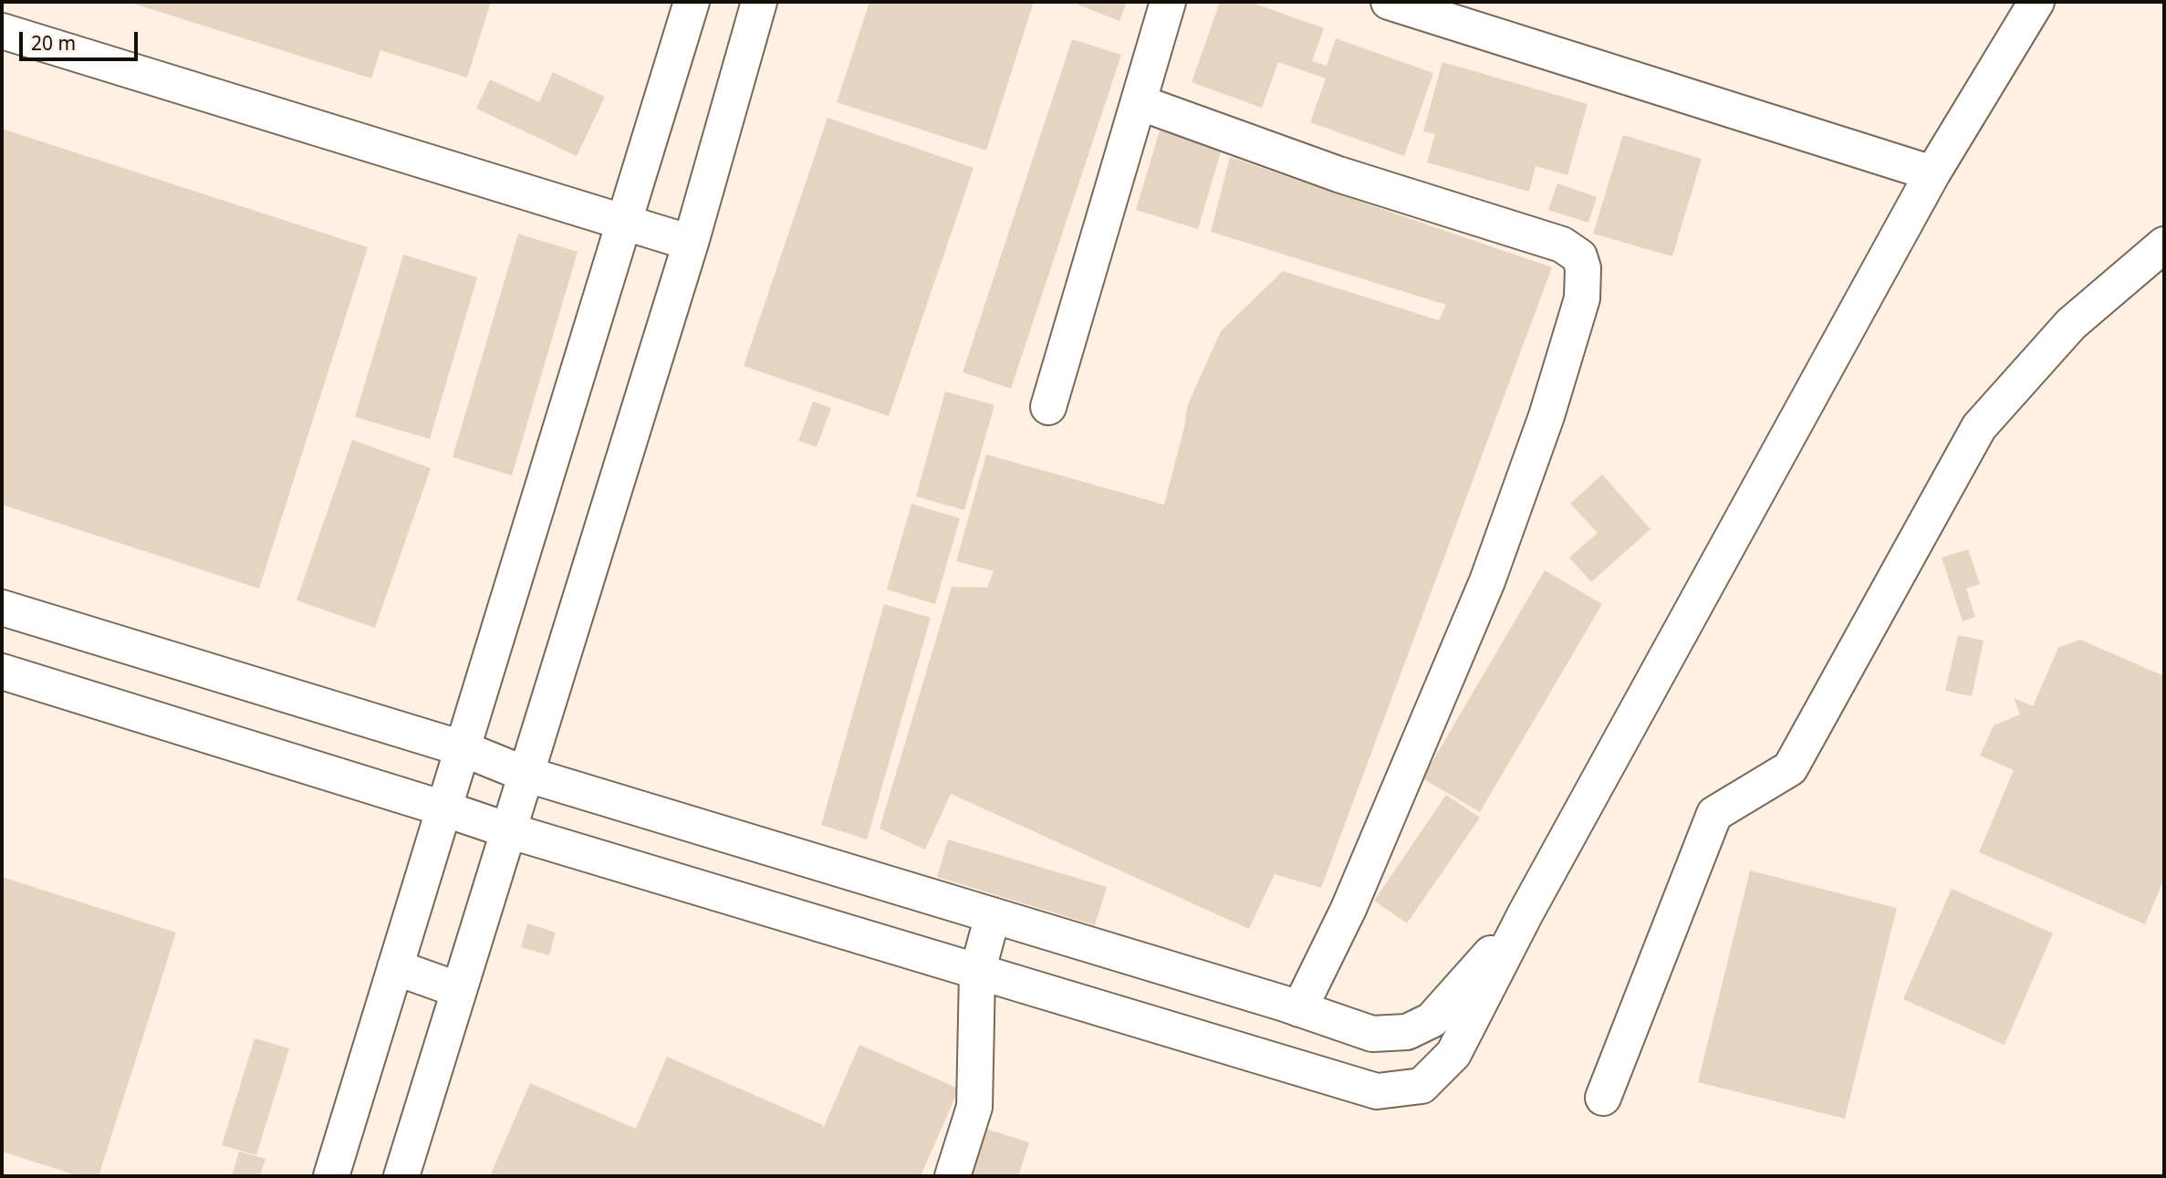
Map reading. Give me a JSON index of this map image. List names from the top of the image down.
{
  "scale_bar": "20 m"
}
